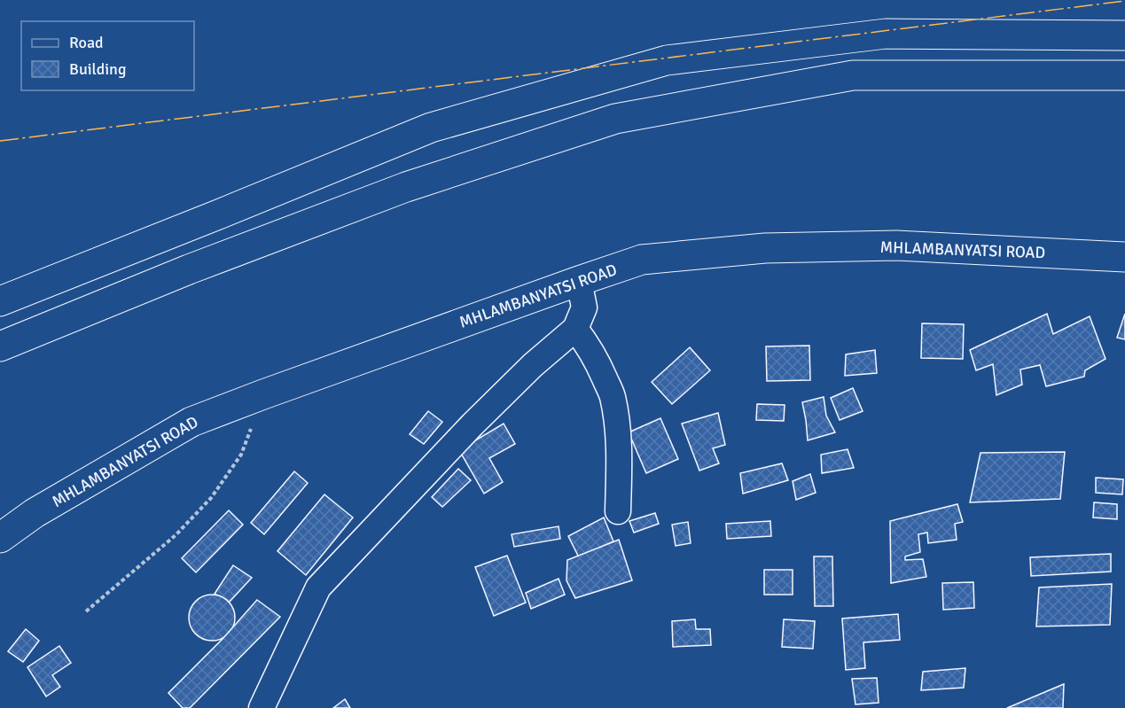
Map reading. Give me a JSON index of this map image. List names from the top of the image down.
{
  "streets": {
    "main road": ["MHLAMBANYATSI ROAD"]
  },
  "legend": ["Road", "Building"]
}
